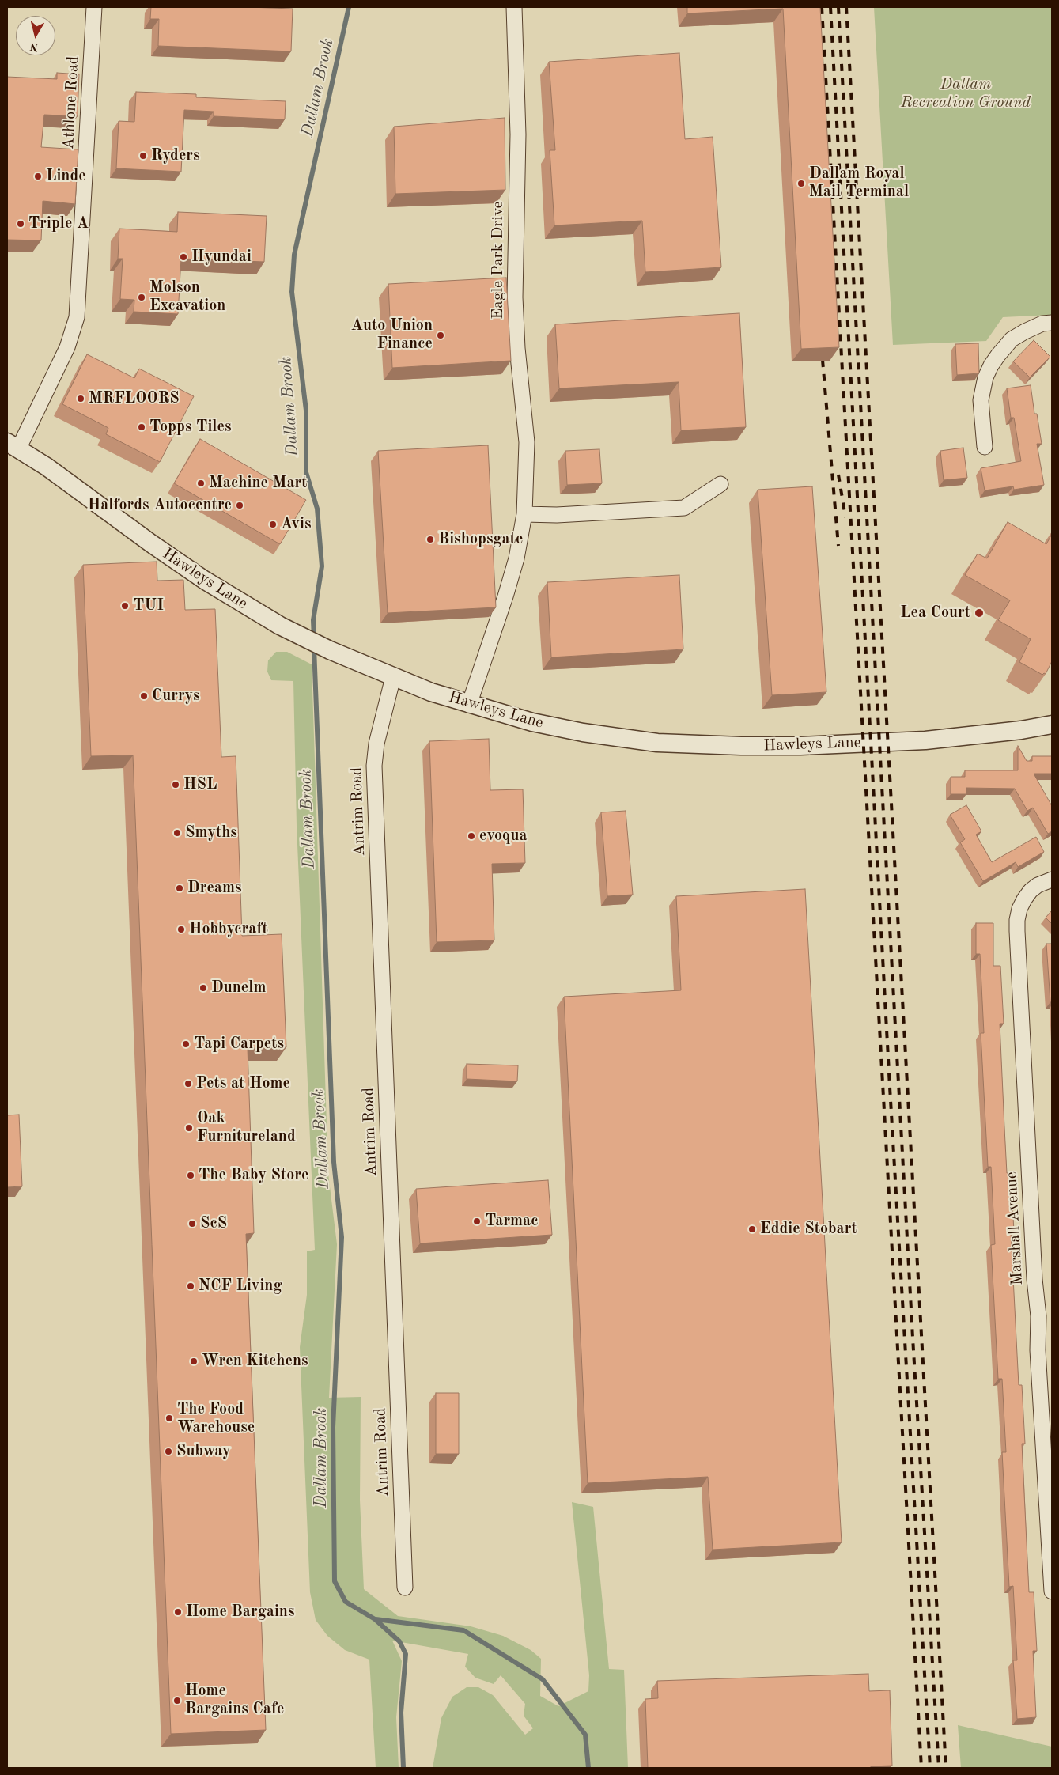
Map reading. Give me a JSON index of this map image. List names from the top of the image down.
{
  "streets": {
    "street": [
      "Athlone Road",
      "Eagle Park Drive",
      "Hawleys Lane",
      "Antrim Road",
      "Marshall Avenue"
    ]
  },
  "crossings": [
    ["Athlone Road", "Hawleys Lane"],
    ["Eagle Park Drive", "Hawleys Lane"],
    ["Hawleys Lane", "Antrim Road"]
  ],
  "water": ["Dallam Brook"],
  "parks": ["Dallam Recreation Ground"],
  "places": [
    "Ryders",
    "Linde",
    "Dallam Royal Mail Terminal",
    "Triple A",
    "Hyundai",
    "Molson Excavation",
    "Auto Union Finance",
    "MRFLOORS",
    "Topps Tiles",
    "Machine Mart",
    "Halfords Autocentre",
    "Avis",
    "Bishopsgate",
    "TUI",
    "Lea Court",
    "Currys",
    "HSL",
    "Smyths",
    "evoqua",
    "Dreams",
    "Hobbycraft",
    "Dunelm",
    "Tapi Carpets",
    "Pets at Home",
    "Oak Furnitureland",
    "The Baby Store",
    "Tarmac",
    "ScS",
    "Eddie Stobart",
    "NCF Living",
    "Wren Kitchens",
    "The Food Warehouse",
    "Subway",
    "Home Bargains",
    "Home Bargains Cafe"
  ],
  "north": "bottom"
}
